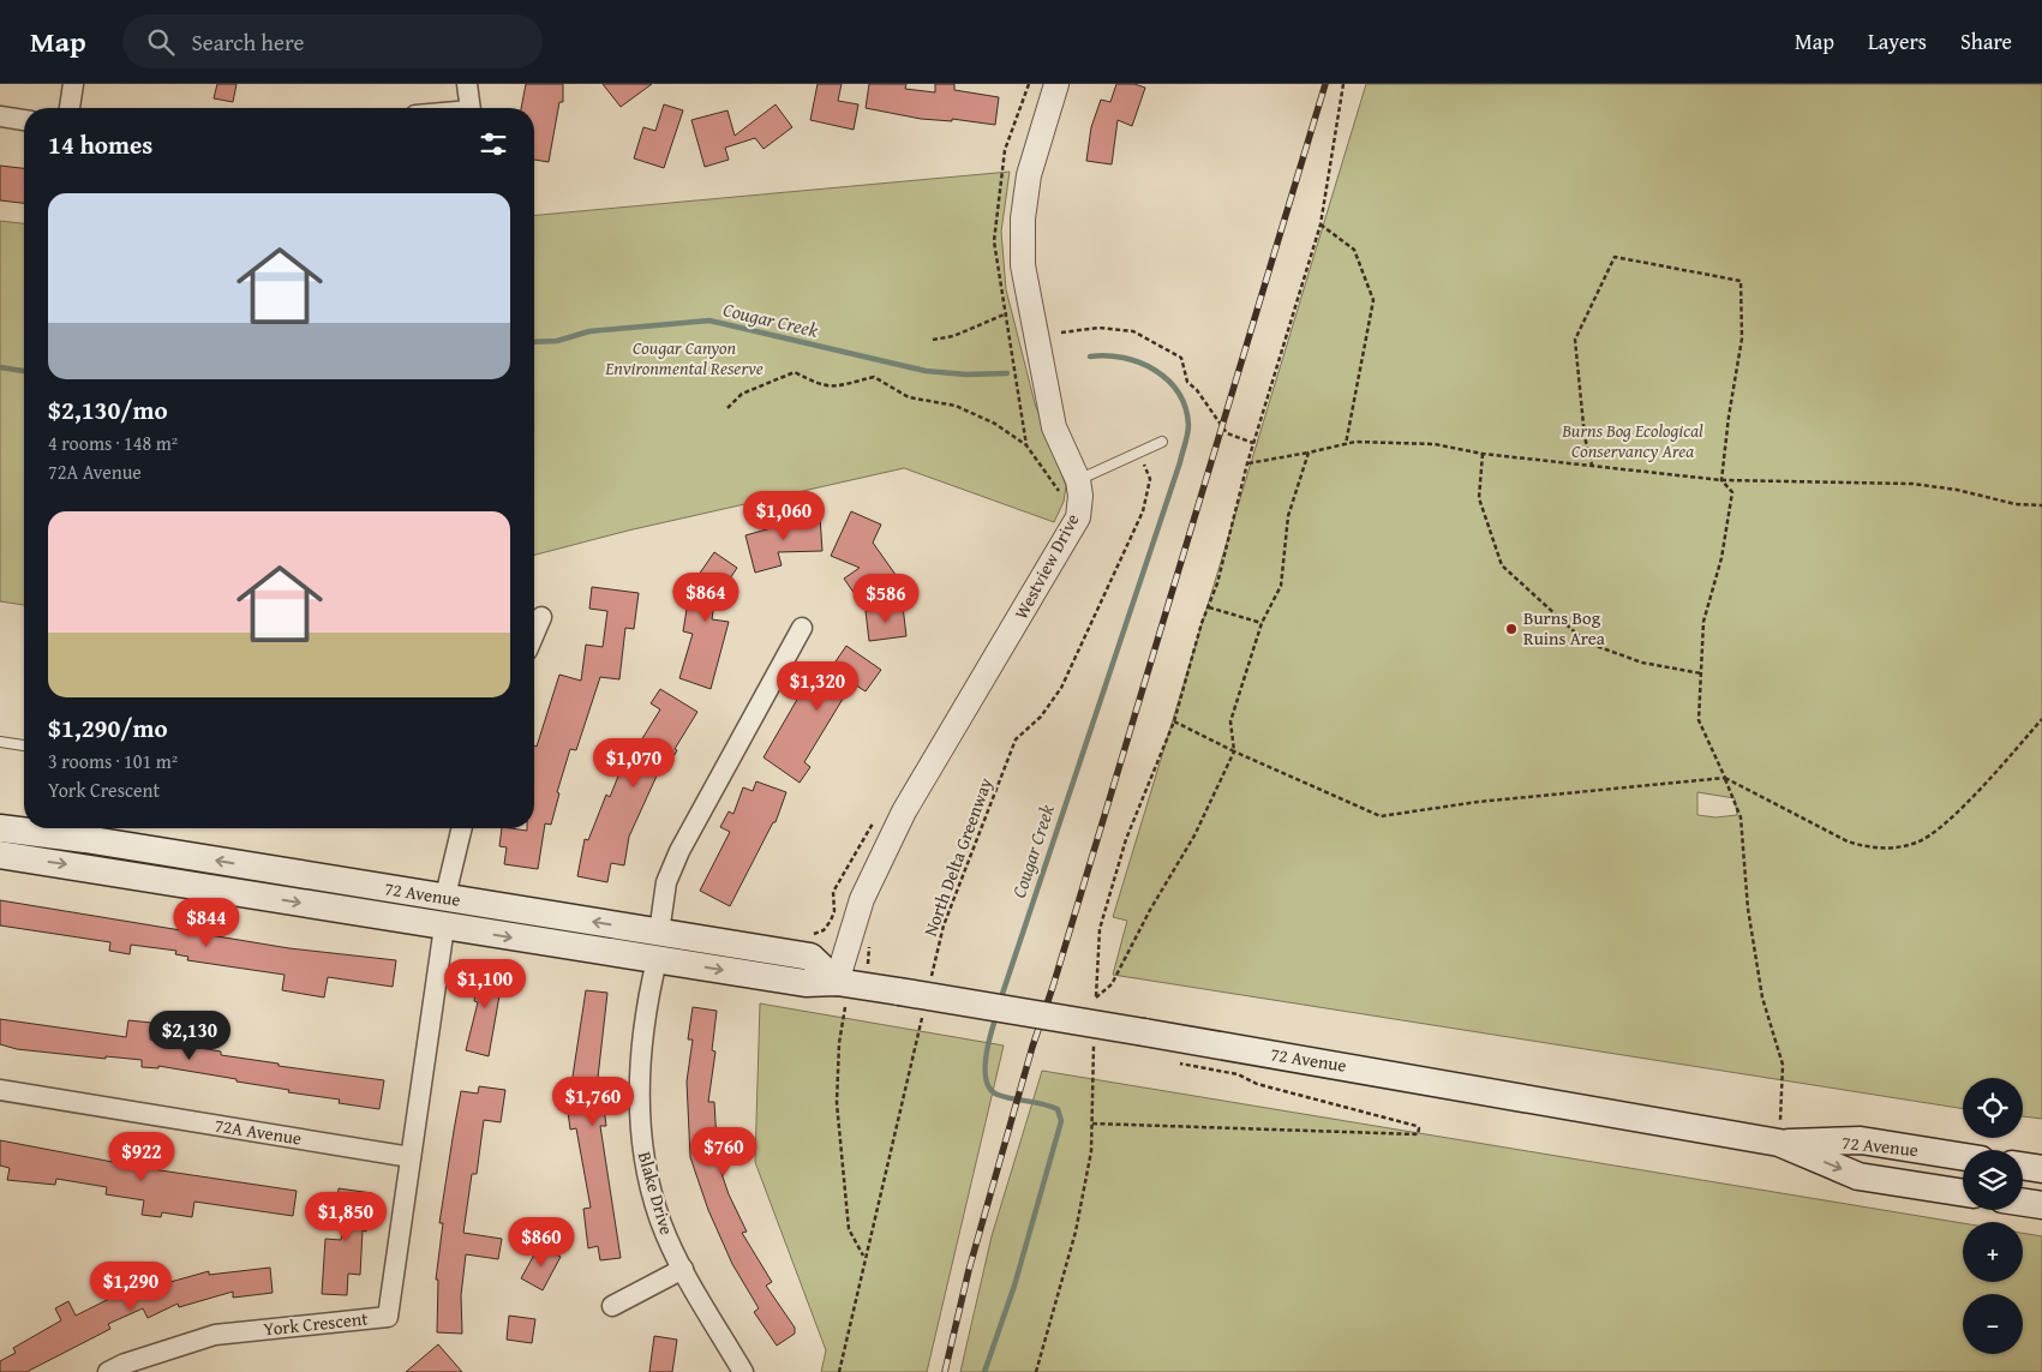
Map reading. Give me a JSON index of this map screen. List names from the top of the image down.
{
  "streets": {
    "main road": ["72 Avenue"],
    "street": [
      "Westview Drive",
      "72A Avenue",
      "Blake Drive",
      "York Crescent"
    ],
    "path": ["North Delta Greenway"]
  },
  "crossings": [
    ["Westview Drive", "72 Avenue"],
    ["72 Avenue", "Blake Drive"],
    ["72 Avenue", "York Crescent"],
    ["72A Avenue", "York Crescent"]
  ],
  "water": ["Cougar Creek"],
  "parks": ["Cougar Canyon Environmental Reserve", "Burns Bog Ecological Conservancy Area"],
  "places": ["Burns Bog Ruins Area"],
  "page": {
    "header": "Map",
    "search": "Search here",
    "nav": ["Map", "Layers", "Share"],
    "heading": "14 homes",
    "list": [
      {
        "name": "$2,130/mo",
        "note": "4 rooms · 148 m² · 72A Avenue"
      },
      {
        "name": "$1,290/mo",
        "note": "3 rooms · 101 m² · York Crescent"
      }
    ],
    "price": [
      "$1,060",
      "$864",
      "$586",
      "$1,320",
      "$1,070",
      "$844",
      "$1,100",
      "$2,130",
      "$1,760",
      "$760",
      "$922",
      "$1,850",
      "$860",
      "$1,290"
    ],
    "map_buttons": ["+", "−"]
  }
}
